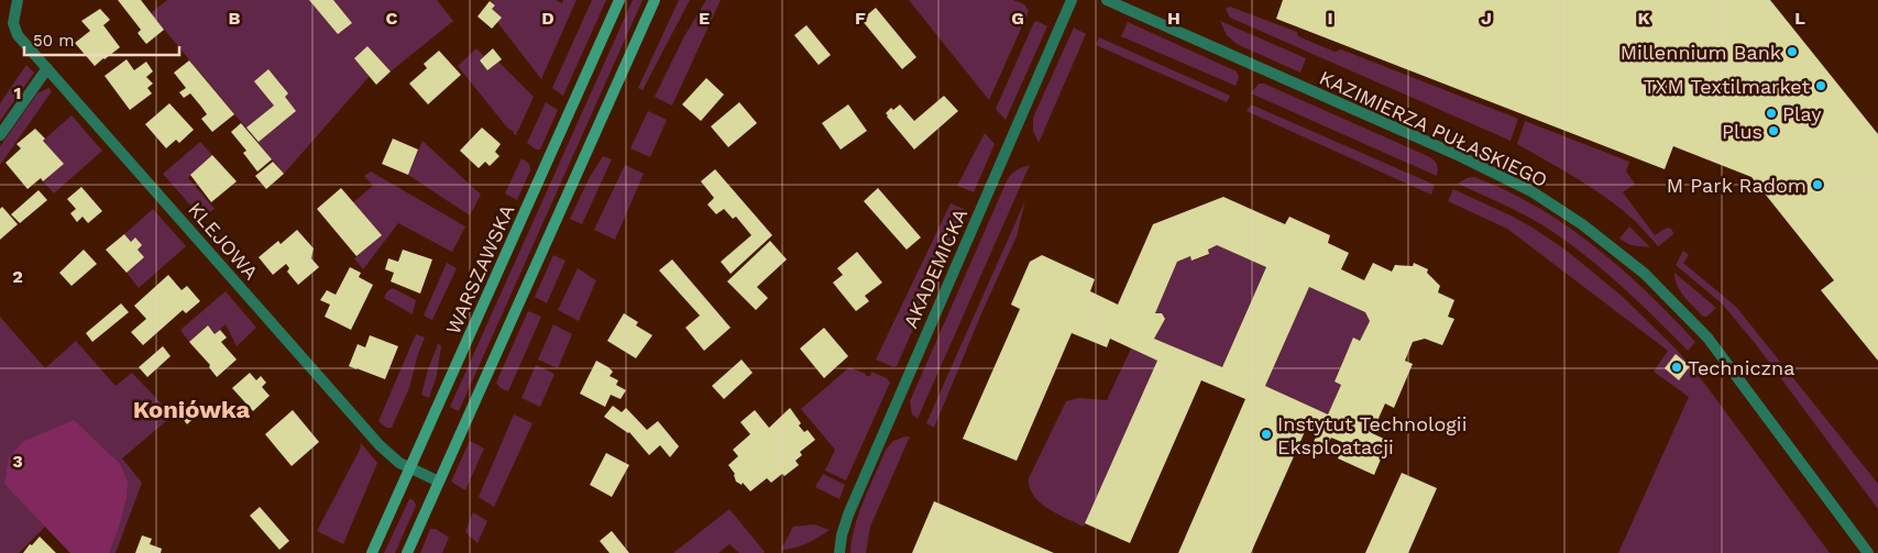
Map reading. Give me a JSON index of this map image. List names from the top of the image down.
{
  "streets": {
    "main road": ["WARSZAWSKA"],
    "street": ["KAZIMIERZA PUŁASKIEGO", "KLEJOWA", "AKADEMICKA"]
  },
  "crossings": [
    ["KLEJOWA", "WARSZAWSKA"]
  ],
  "districts": ["Koniówka"],
  "places": [
    "Millennium Bank",
    "TXM Textilmarket",
    "Play",
    "Plus",
    "M Park Radom",
    "Techniczna",
    "Instytut Technologii Eksploatacji"
  ],
  "scale_bar": "50 m",
  "grid": {
    "columns": [
      "B",
      "C",
      "D",
      "E",
      "F",
      "G",
      "H",
      "I",
      "J",
      "K",
      "L"
    ],
    "rows": ["1", "2", "3"]
  }
}
